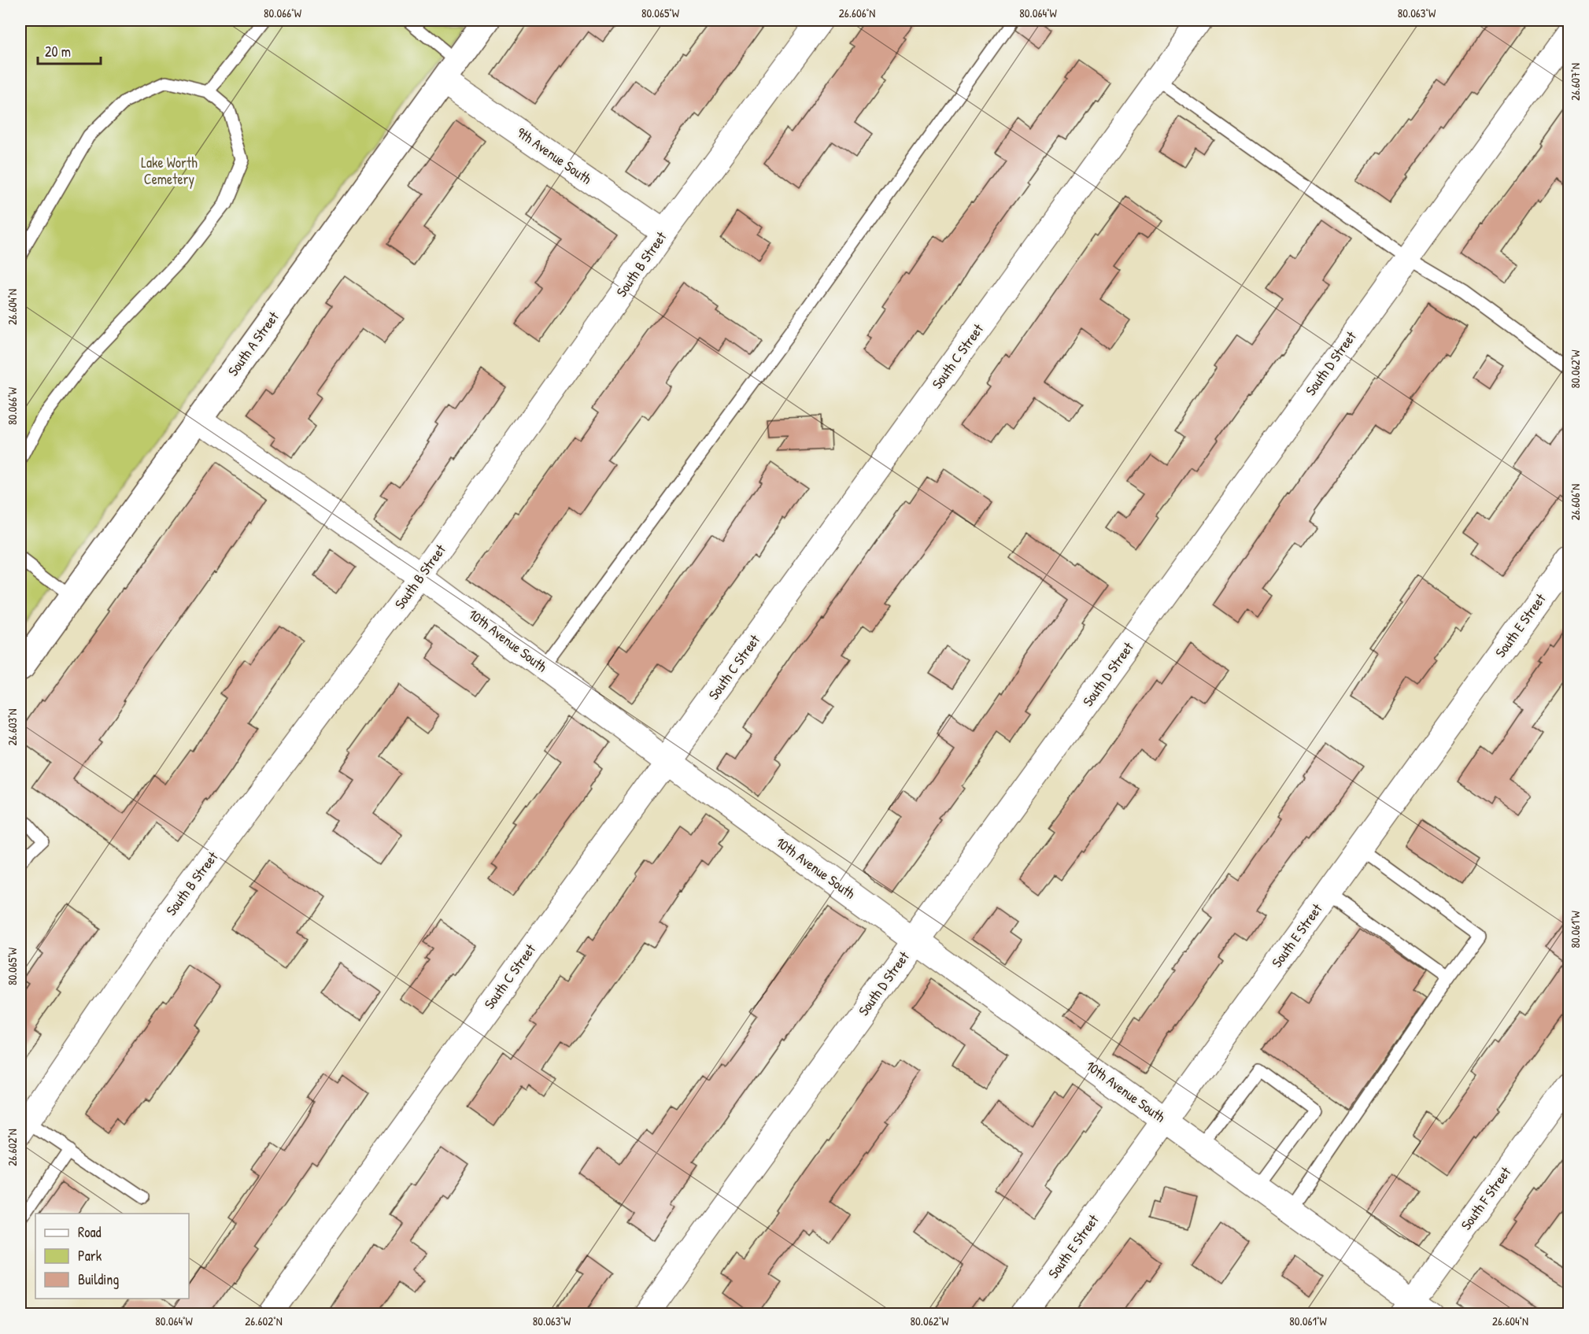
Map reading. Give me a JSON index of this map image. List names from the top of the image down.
{
  "streets": {
    "street": [
      "9th Avenue South",
      "South B Street",
      "South A Street",
      "South C Street",
      "South D Street",
      "South E Street",
      "10th Avenue South",
      "South F Street"
    ]
  },
  "crossings": [
    ["9th Avenue South", "South B Street"],
    ["9th Avenue South", "South A Street"],
    ["South B Street", "10th Avenue South"],
    ["South A Street", "10th Avenue South"],
    ["South C Street", "10th Avenue South"],
    ["South D Street", "10th Avenue South"],
    ["South E Street", "10th Avenue South"],
    ["10th Avenue South", "South F Street"]
  ],
  "parks": ["Lake Worth Cemetery"],
  "legend": ["Road", "Park", "Building"],
  "scale_bar": "20 m",
  "coordinates": [
    "80.066°W",
    "80.065°W",
    "26.606°N",
    "80.064°W",
    "80.063°W",
    "26.607°N",
    "26.604°N",
    "80.062°W",
    "26.603°N",
    "80.061°W",
    "26.602°N"
  ]
}
